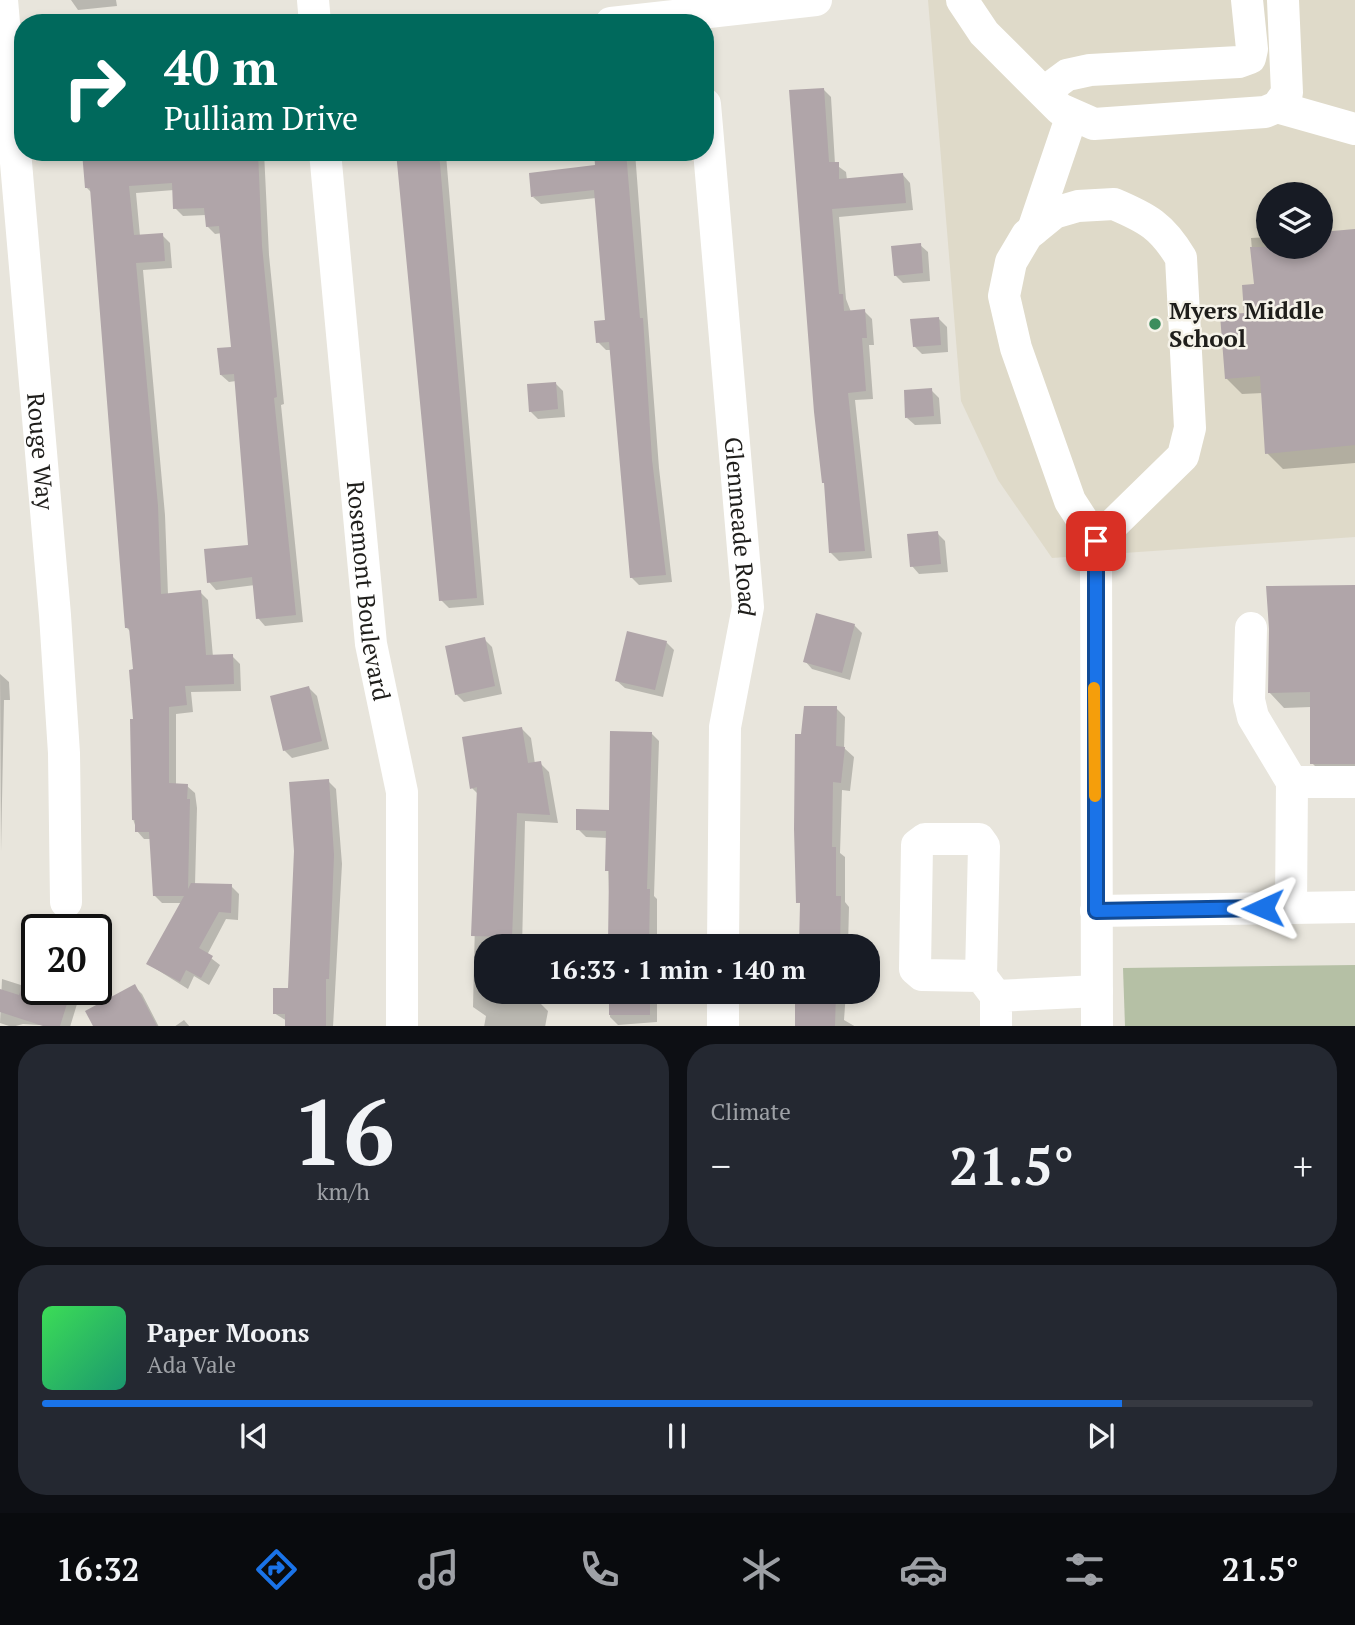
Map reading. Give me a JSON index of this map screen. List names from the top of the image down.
{
  "streets": {
    "street": ["Rouge Way", "Glenmeade Road", "Rosemont Boulevard"]
  },
  "places": ["Myers Middle School"],
  "page": {
    "turn": ["40 m", "Pulliam Drive"],
    "limit": "20",
    "trip": "16:33 · 1 min · 140 m",
    "tile": [
      ["16", "km/h"],
      "Climate"
    ],
    "heat": ["−", "21.5°", "+"],
    "song": ["Paper Moons", "Ada Vale"],
    "tabs": ["16:32", "21.5°"]
  }
}
